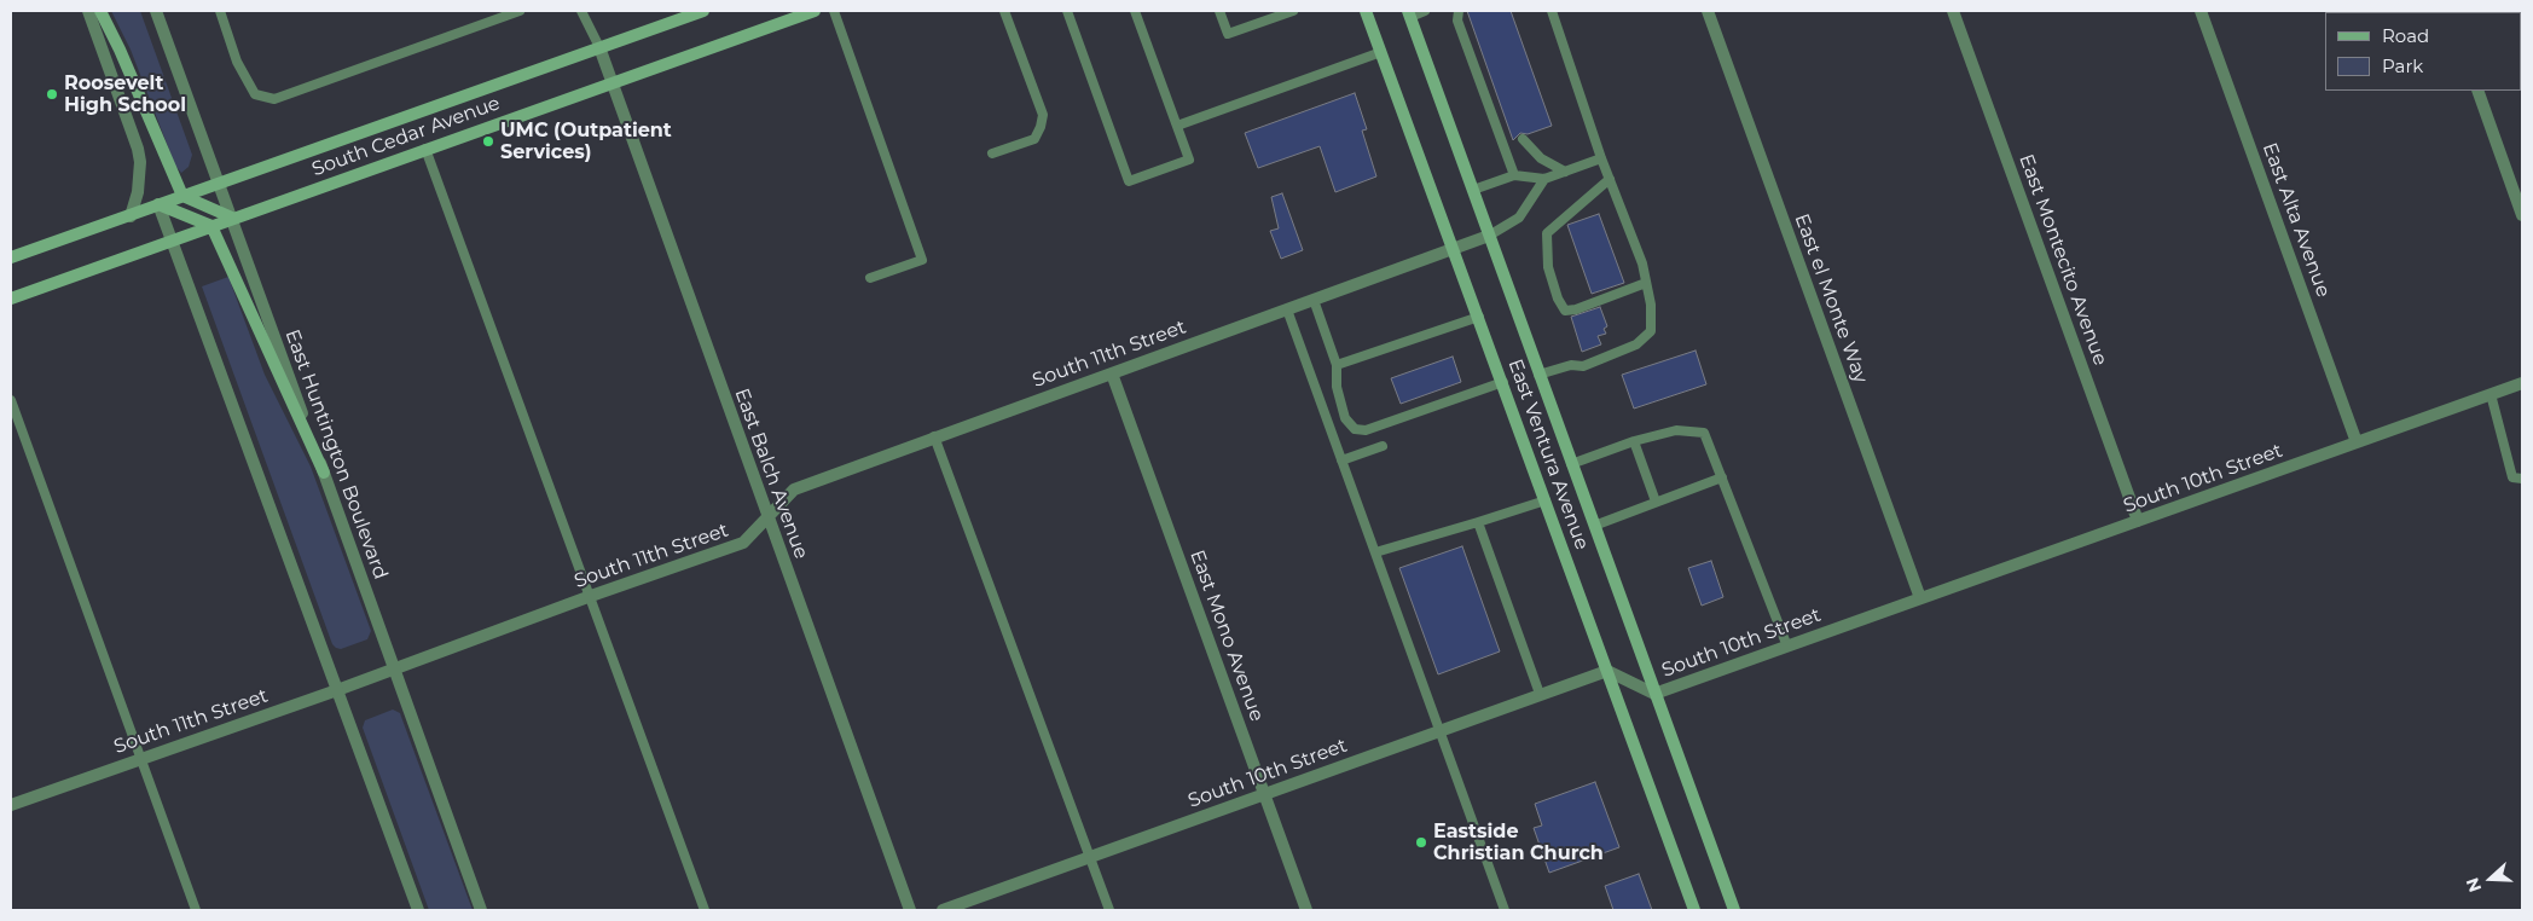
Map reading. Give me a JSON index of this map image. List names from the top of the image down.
{
  "streets": {
    "main road": ["South Cedar Avenue", "East Ventura Avenue"],
    "street": [
      "East Alta Avenue",
      "East Montecito Avenue",
      "East el Monte Way",
      "South 11th Street",
      "East Huntington Boulevard",
      "East Balch Avenue",
      "South 10th Street",
      "East Mono Avenue"
    ]
  },
  "crossings": [
    ["South Cedar Avenue", "East Huntington Boulevard"],
    ["South Cedar Avenue", "East Balch Avenue"],
    ["East Alta Avenue", "South 10th Street"],
    ["East Montecito Avenue", "South 10th Street"],
    ["East el Monte Way", "South 10th Street"],
    ["South 11th Street", "East Huntington Boulevard"],
    ["South 11th Street", "East Ventura Avenue"],
    ["South 11th Street", "East Balch Avenue"],
    ["South 11th Street", "East Mono Avenue"],
    ["East Ventura Avenue", "South 10th Street"],
    ["South 10th Street", "East Mono Avenue"]
  ],
  "places": ["Roosevelt High School", "UMC (Outpatient Services)", "Eastside Christian Church"],
  "legend": ["Road", "Park"],
  "north": "left"
}
